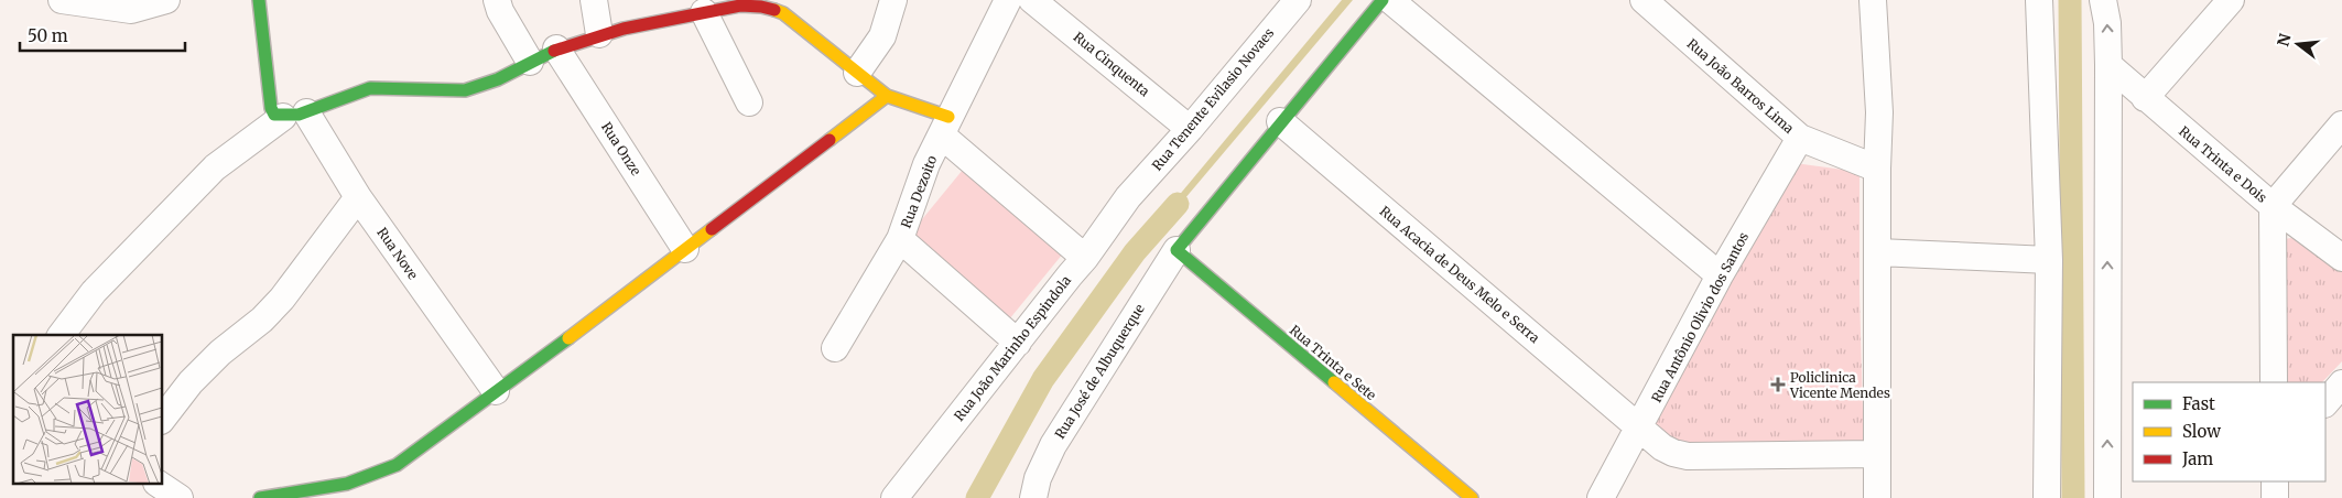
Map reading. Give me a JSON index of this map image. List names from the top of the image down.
{
  "streets": {
    "street": [
      "Rua Cinquenta",
      "Rua João Barros Lima",
      "Rua Tenente Evilasio Novaes",
      "Rua Onze",
      "Rua Trinta e Dois",
      "Rua Dezoito",
      "Rua Nove",
      "Rua Acacia de Deus Melo e Serra",
      "Rua Antônio Olivio dos Santos",
      "Rua João Marinho Espindola",
      "Rua Trinta e Sete",
      "Rua José de Albuquerque"
    ]
  },
  "crossings": [
    ["Rua Cinquenta", "Rua Tenente Evilasio Novaes"],
    ["Rua João Barros Lima", "Rua Antônio Olivio dos Santos"],
    ["Rua Tenente Evilasio Novaes", "Rua João Marinho Espindola"],
    ["Rua Acacia de Deus Melo e Serra", "Rua Antônio Olivio dos Santos"],
    ["Rua Trinta e Sete", "Rua José de Albuquerque"]
  ],
  "places": {
    "health": ["Policlinica Vicente Mendes"]
  },
  "legend": ["Fast", "Slow", "Jam"],
  "scale_bar": "50 m",
  "north": "left"
}
